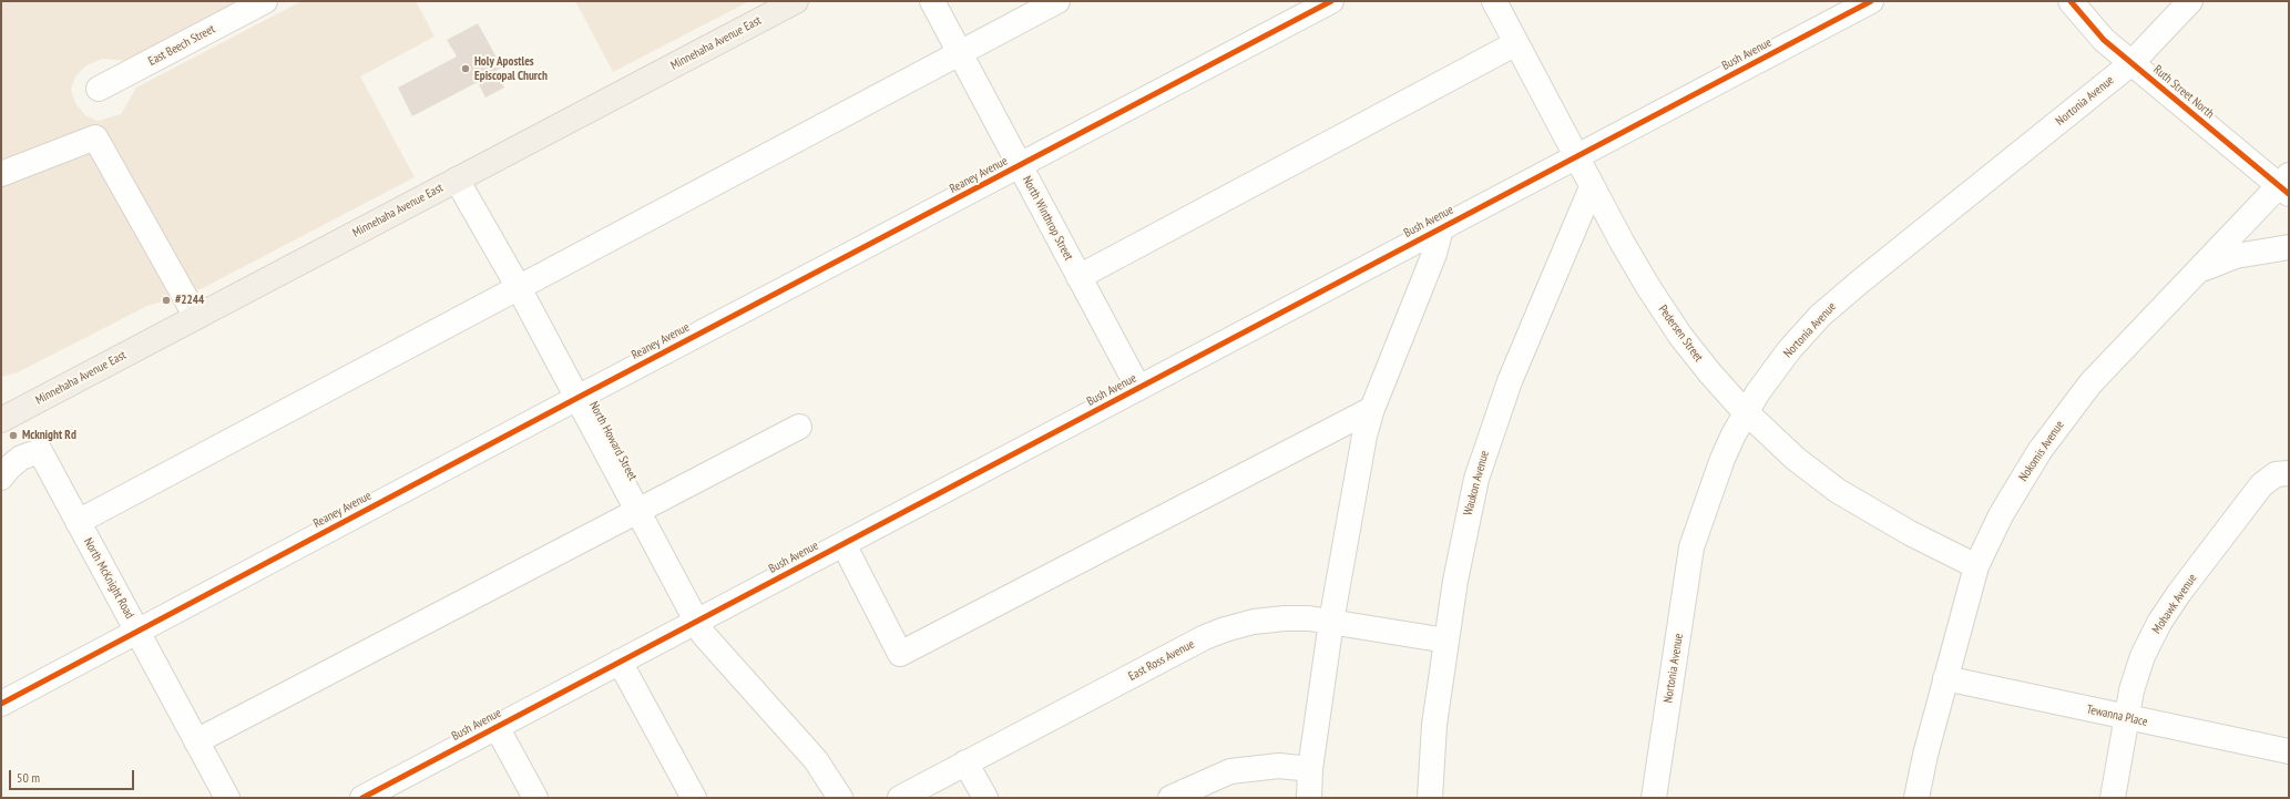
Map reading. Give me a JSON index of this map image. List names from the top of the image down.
{
  "streets": {
    "main road": ["Minnehaha Avenue East"],
    "street": [
      "East Beech Street",
      "Bush Avenue",
      "Ruth Street North",
      "Nortonia Avenue",
      "Reaney Avenue",
      "North Winthrop Street",
      "Pedersen Street",
      "North Howard Street",
      "Nokomis Avenue",
      "Waukon Avenue",
      "North McKnight Road",
      "Mohawk Avenue",
      "East Ross Avenue",
      "Tewanna Place"
    ]
  },
  "crossings": [
    ["Minnehaha Avenue East", "North Howard Street"],
    ["Bush Avenue", "North Winthrop Street"],
    ["Bush Avenue", "Pedersen Street"],
    ["Bush Avenue", "North Howard Street"],
    ["Ruth Street North", "Nortonia Avenue"],
    ["Ruth Street North", "Nokomis Avenue"],
    ["Nortonia Avenue", "Pedersen Street"],
    ["Reaney Avenue", "North Winthrop Street"],
    ["Reaney Avenue", "North Howard Street"],
    ["Reaney Avenue", "North McKnight Road"],
    ["Pedersen Street", "Nokomis Avenue"],
    ["Pedersen Street", "Waukon Avenue"],
    ["Nokomis Avenue", "Tewanna Place"],
    ["Waukon Avenue", "East Ross Avenue"],
    ["Mohawk Avenue", "Tewanna Place"]
  ],
  "places": ["Holy Apostles Episcopal Church", "#2244", "Mcknight Rd"],
  "scale_bar": "50 m"
}
